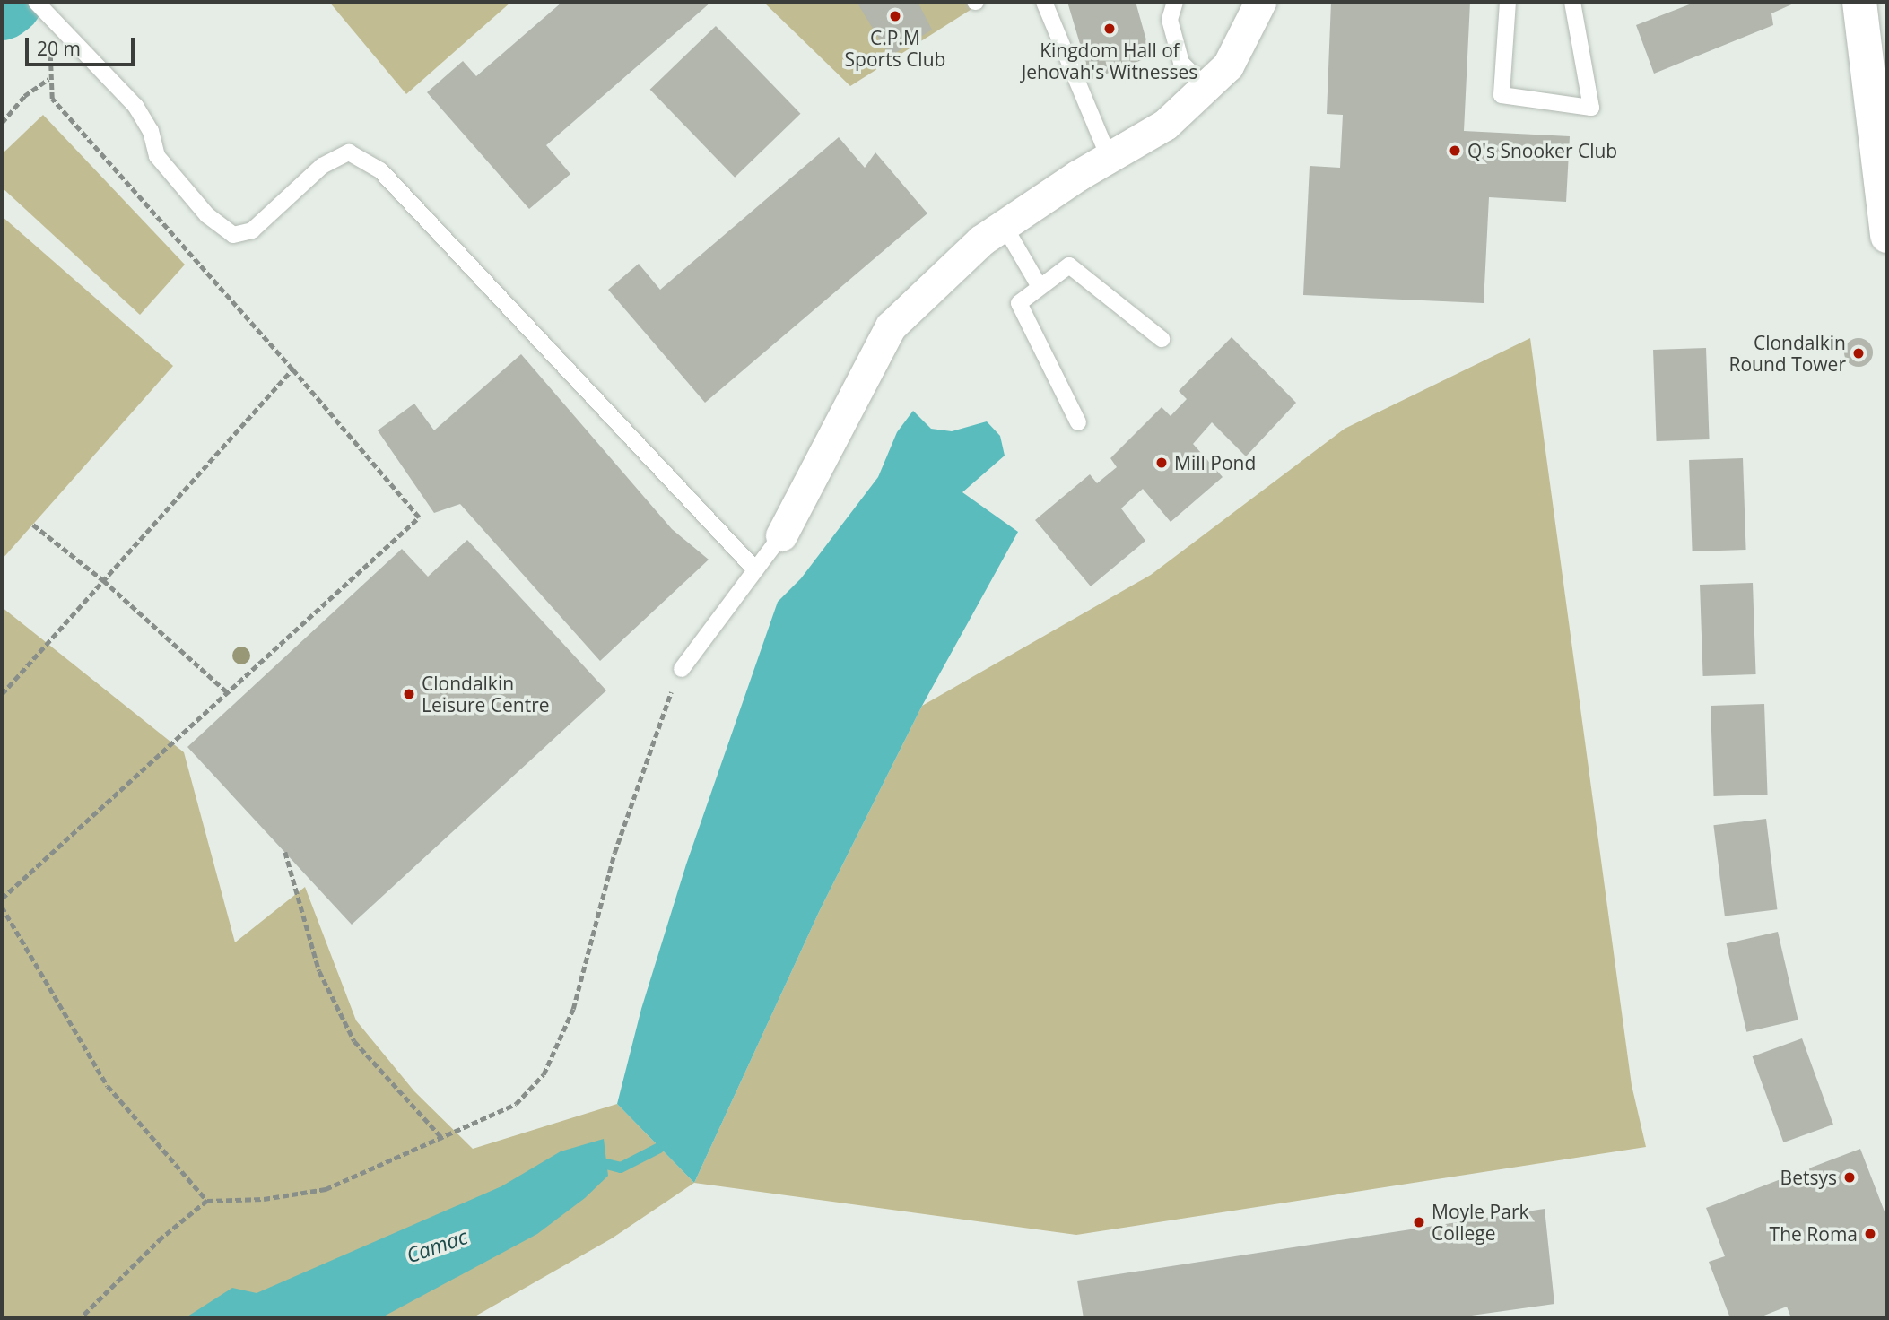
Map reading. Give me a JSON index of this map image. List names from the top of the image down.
{
  "water": ["Camac"],
  "places": [
    "C.P.M Sports Club",
    "Kingdom Hall of Jehovah's Witnesses",
    "Q's Snooker Club",
    "Clondalkin Round Tower",
    "Mill Pond",
    "Clondalkin Leisure Centre",
    "Betsys",
    "Moyle Park College",
    "The Roma"
  ],
  "scale_bar": "20 m"
}
